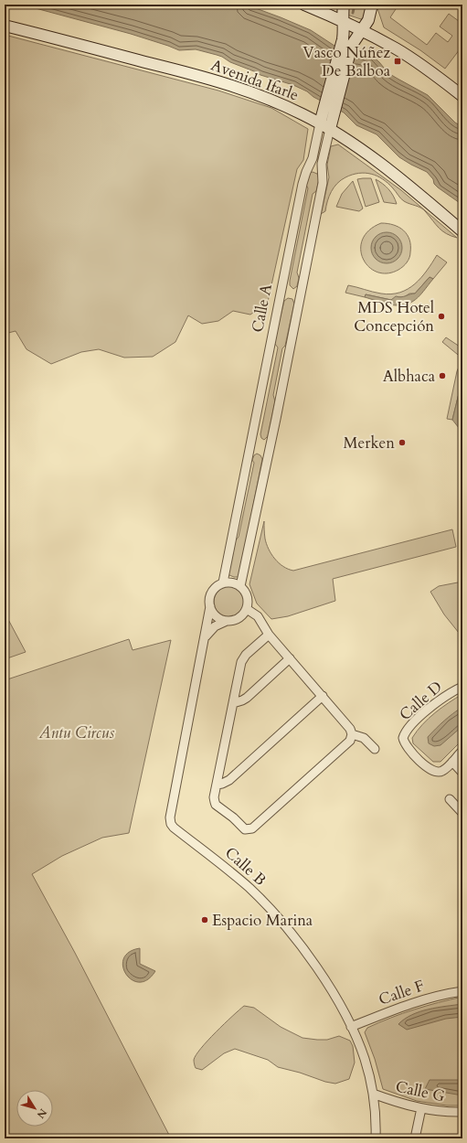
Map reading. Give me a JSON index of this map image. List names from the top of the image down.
{
  "streets": {
    "street": [
      "Avenida Ifarle",
      "Calle A",
      "Calle D",
      "Calle B",
      "Calle F",
      "Calle G"
    ]
  },
  "crossings": [
    ["Avenida Ifarle", "Calle A"],
    ["Calle A", "Calle B"],
    ["Calle B", "Calle F"],
    ["Calle B", "Calle G"]
  ],
  "parks": ["Antu Circus"],
  "places": {
    "transit": ["Vasco Núñez De Balboa"],
    "other": [
      "MDS Hotel Concepción",
      "Albhaca",
      "Merken",
      "Espacio Marina"
    ]
  },
  "north": "bottom right"
}
